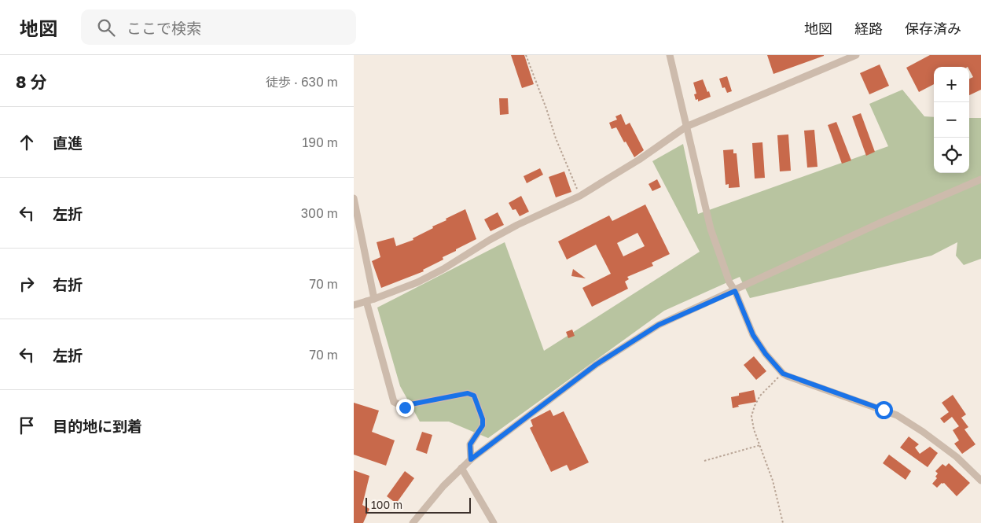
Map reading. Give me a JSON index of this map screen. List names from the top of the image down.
{
  "scale_bar": "100 m",
  "page": {
    "header": "地図",
    "search": "ここで検索",
    "nav": ["地図", "経路", "保存済み"],
    "heading": ["8 分", "徒歩 · 630 m"],
    "map_buttons": ["+", "−"],
    "list": [
      ["直進", "190 m"],
      ["左折", "300 m"],
      ["右折", "70 m"],
      ["左折", "70 m"],
      "目的地に到着"
    ],
    "scale": "100 m"
  }
}
